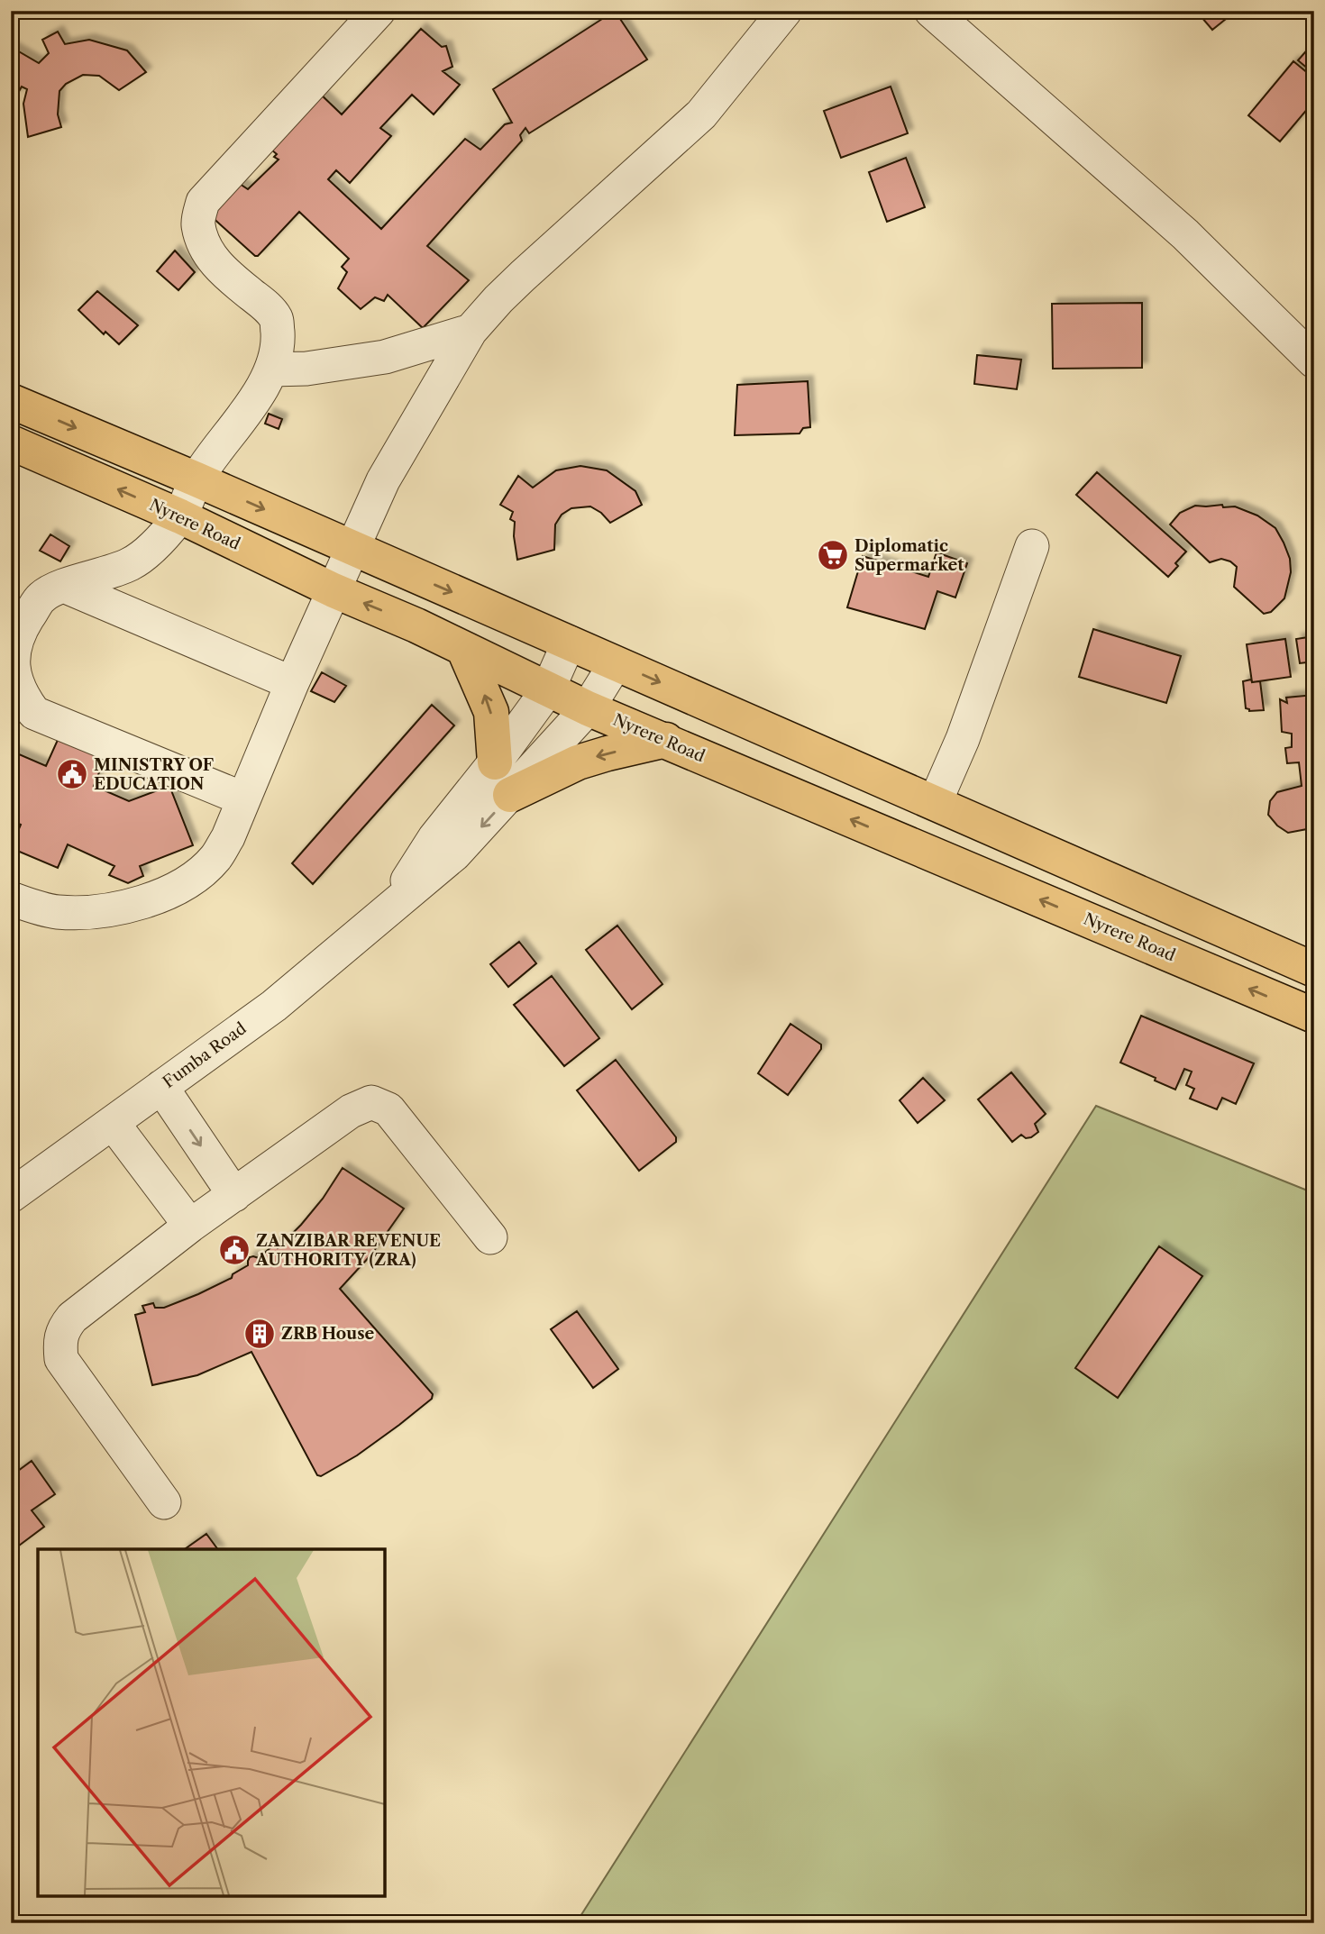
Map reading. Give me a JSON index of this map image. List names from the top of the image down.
{
  "streets": {
    "main road": ["Nyrere Road"],
    "street": ["Fumba Road"]
  },
  "crossings": [
    ["Nyrere Road", "Fumba Road"]
  ],
  "places": {
    "supermarket": ["Diplomatic Supermarket"],
    "public building": ["MINISTRY OF EDUCATION", "ZANZIBAR REVENUE AUTHORITY (ZRA)"],
    "building": ["ZRB House"]
  }
}
